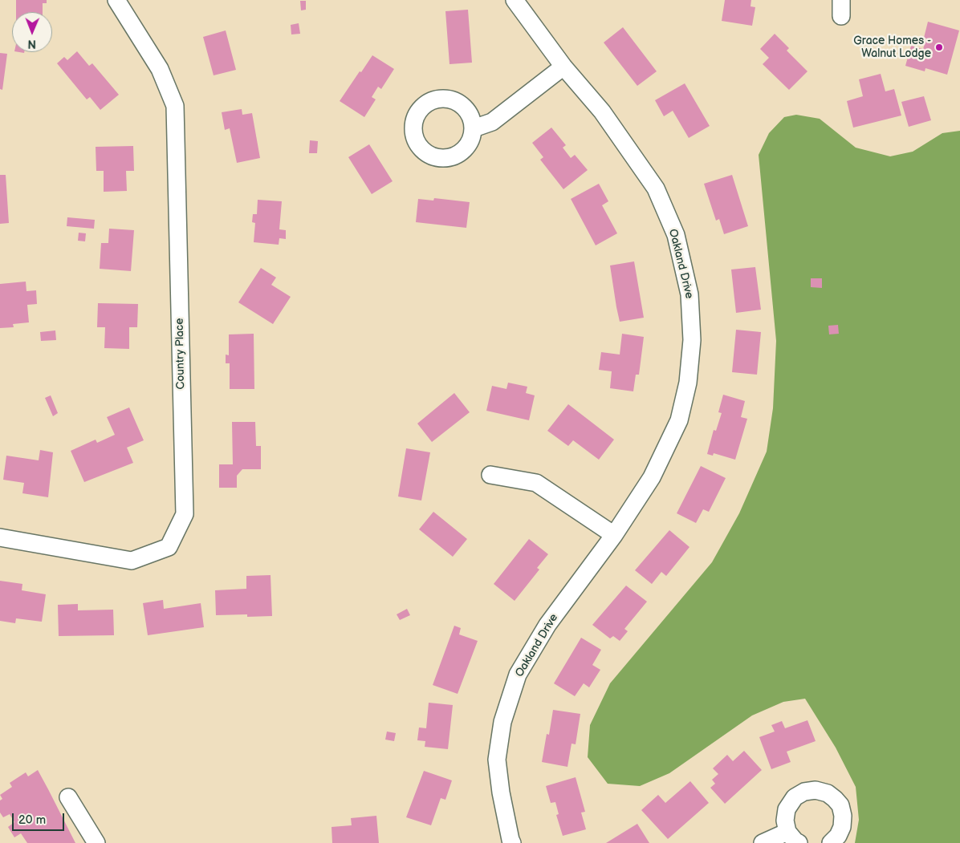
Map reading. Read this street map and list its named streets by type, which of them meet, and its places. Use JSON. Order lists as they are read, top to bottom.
{
  "streets": {
    "street": ["Oakland Drive", "Country Place"]
  },
  "places": ["Grace Homes - Walnut Lodge"],
  "scale_bar": "20 m",
  "north": "bottom"
}
